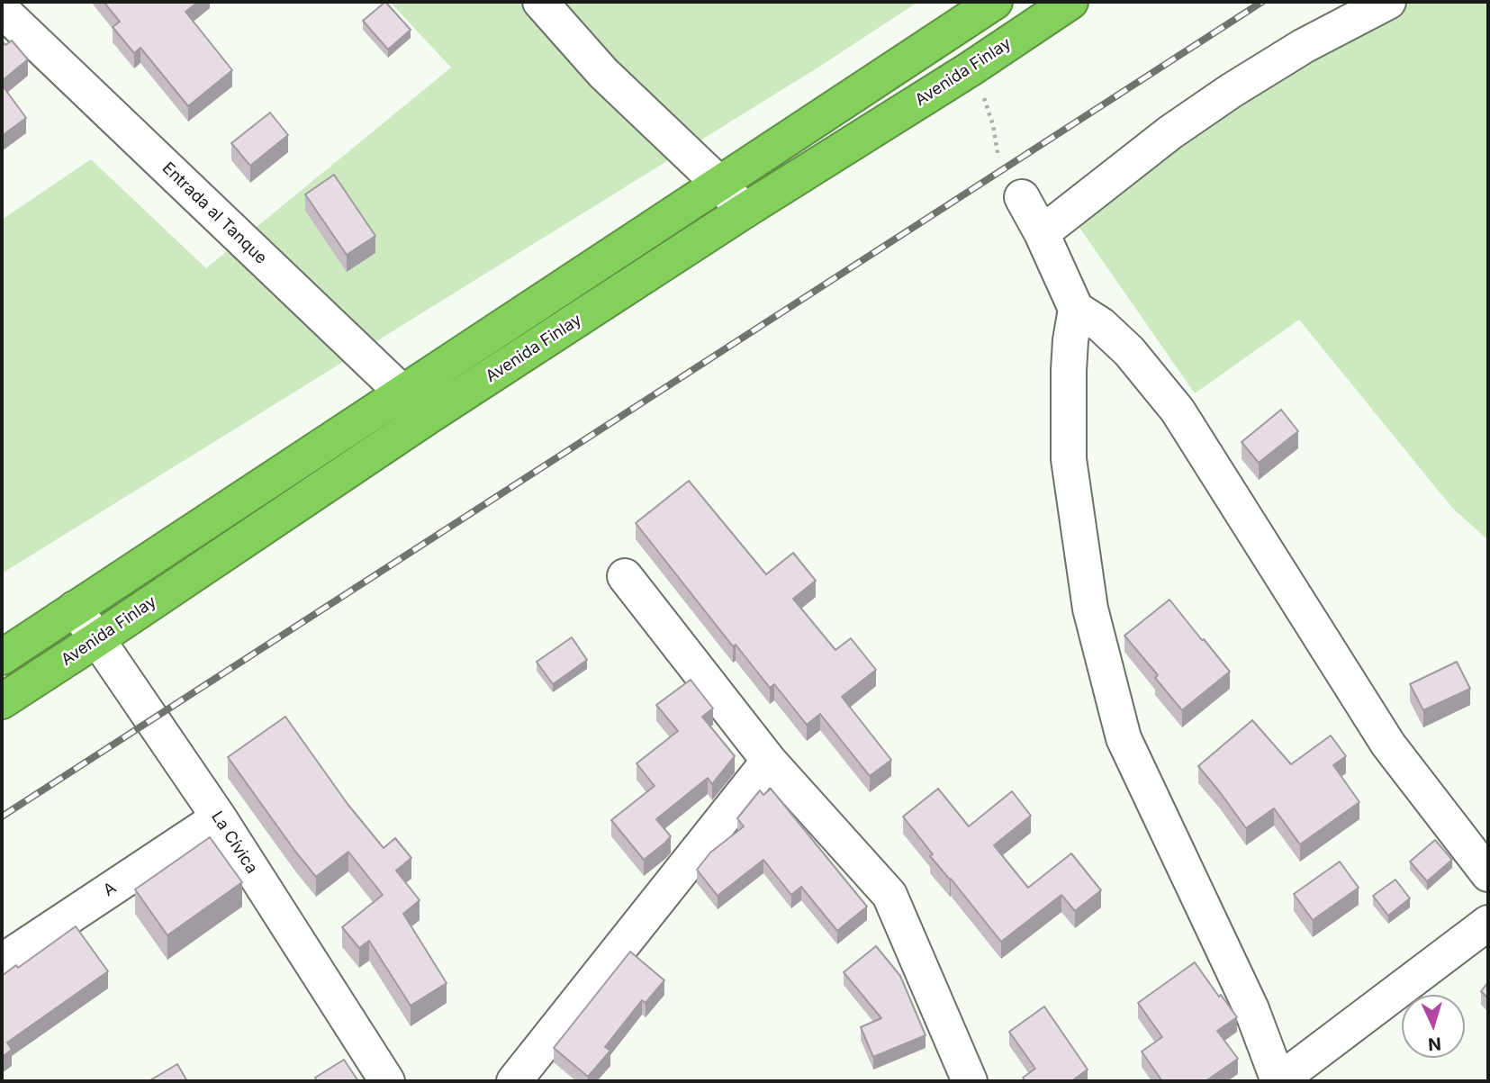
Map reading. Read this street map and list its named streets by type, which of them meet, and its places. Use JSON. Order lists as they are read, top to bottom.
{
  "streets": {
    "highway": ["Avenida Finlay"],
    "street": ["Entrada al Tanque", "La Cívica", "A"]
  },
  "crossings": [
    ["Avenida Finlay", "Entrada al Tanque"],
    ["Avenida Finlay", "La Cívica"],
    ["La Cívica", "A"]
  ],
  "north": "bottom"
}
